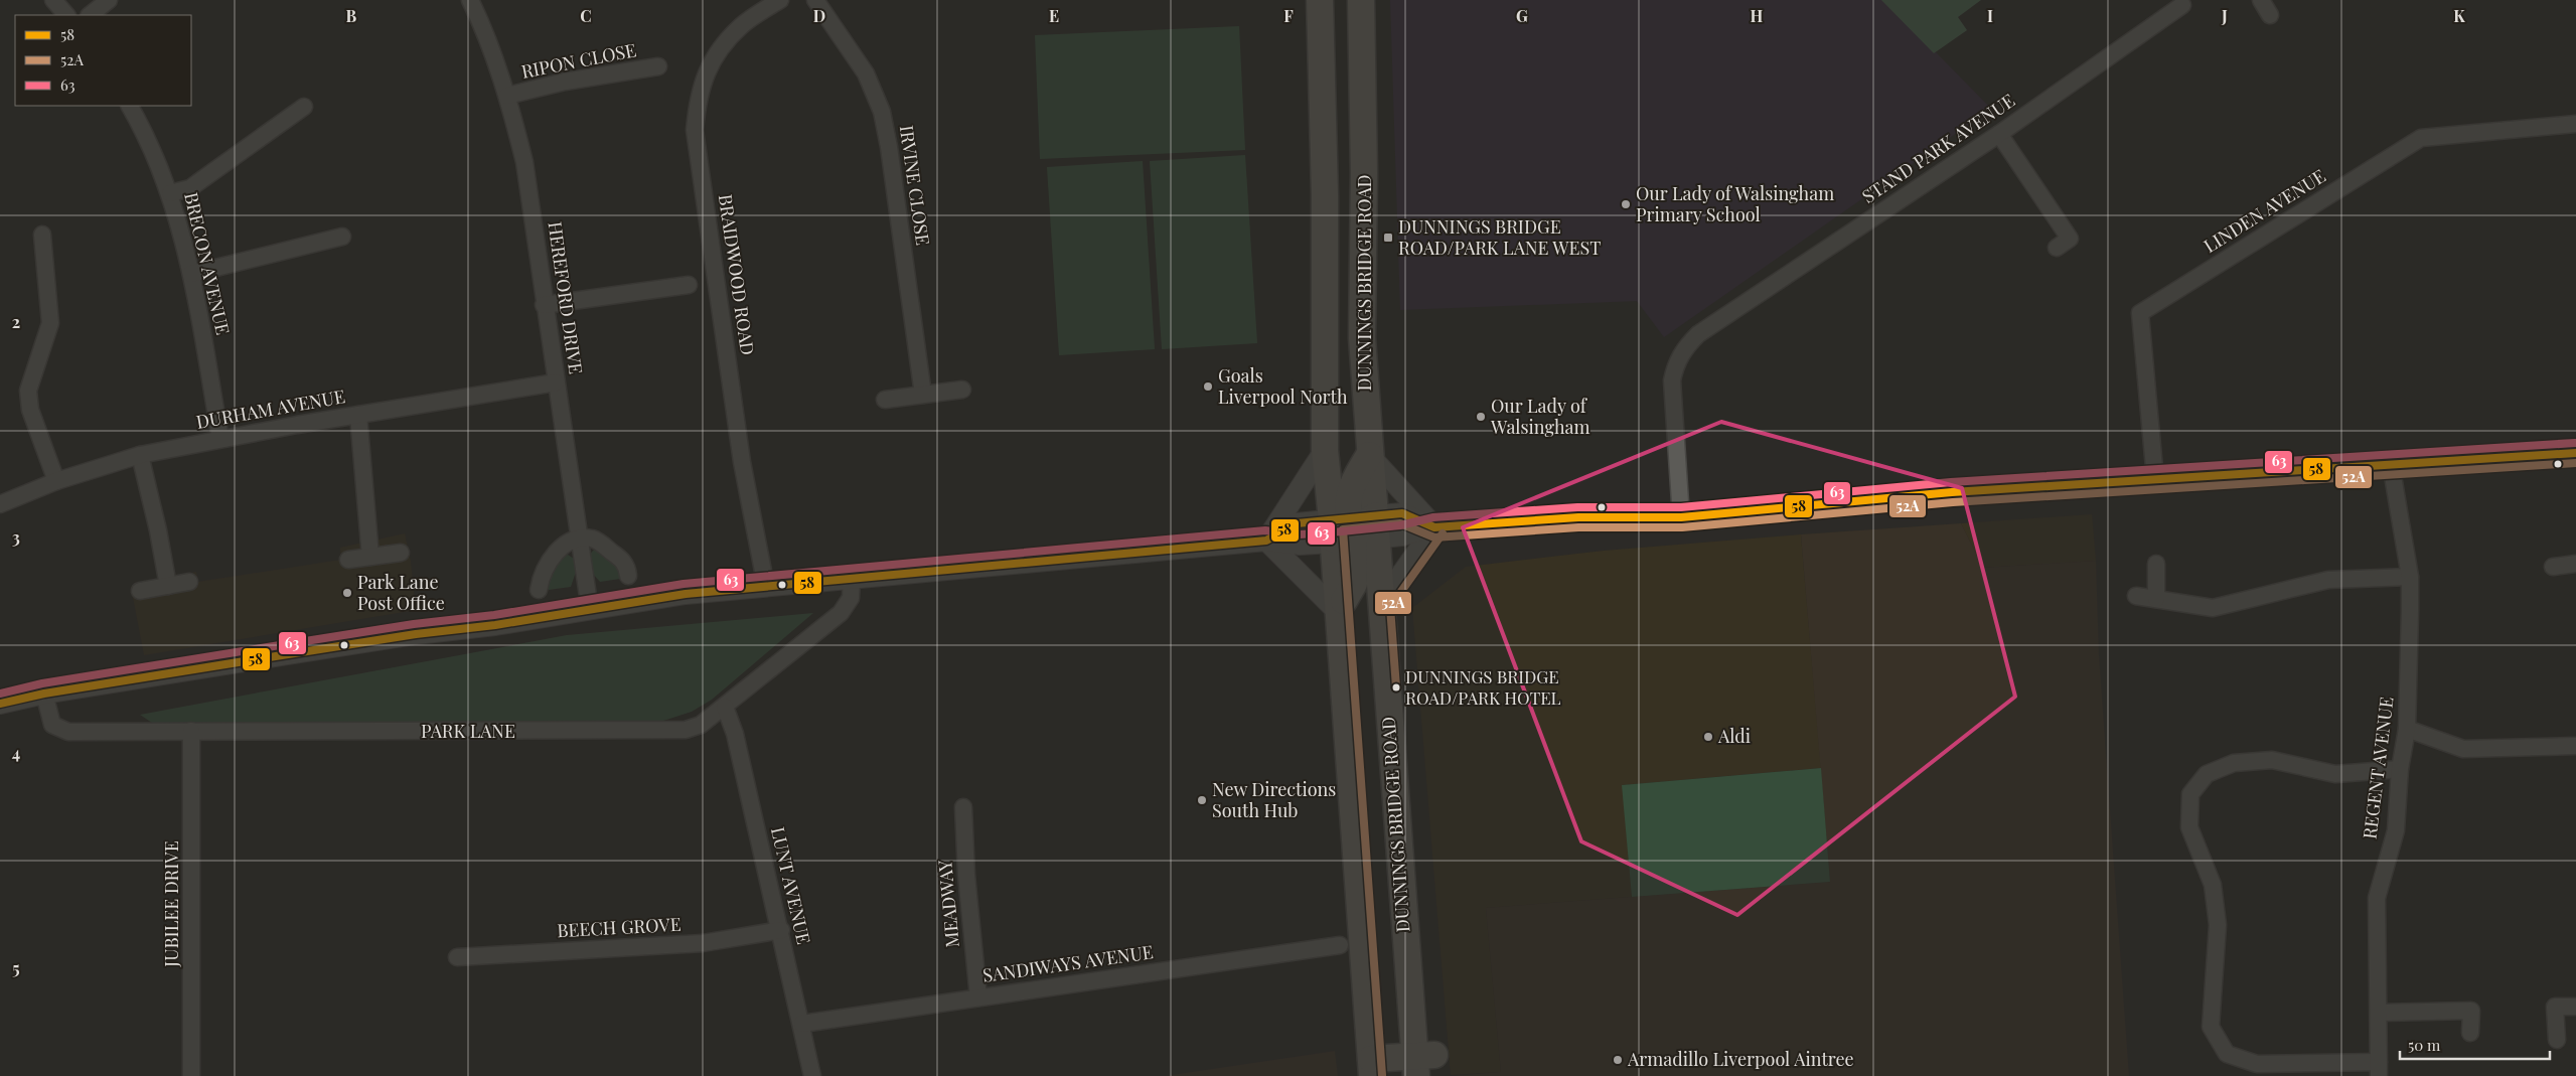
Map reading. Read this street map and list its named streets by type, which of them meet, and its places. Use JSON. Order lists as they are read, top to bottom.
{
  "streets": {
    "highway": ["DUNNINGS BRIDGE ROAD"],
    "street": [
      "RIPON CLOSE",
      "STAND PARK AVENUE",
      "IRVINE CLOSE",
      "LINDEN AVENUE",
      "BRECON AVENUE",
      "BRAIDWOOD ROAD",
      "HEREFORD DRIVE",
      "DURHAM AVENUE",
      "PARK LANE",
      "REGENT AVENUE",
      "LUNT AVENUE",
      "JUBILEE DRIVE",
      "MEADWAY",
      "BEECH GROVE",
      "SANDIWAYS AVENUE"
    ]
  },
  "crossings": [
    ["RIPON CLOSE", "HEREFORD DRIVE"],
    ["BRECON AVENUE", "DURHAM AVENUE"],
    ["HEREFORD DRIVE", "DURHAM AVENUE"],
    ["PARK LANE", "LUNT AVENUE"],
    ["PARK LANE", "JUBILEE DRIVE"],
    ["LUNT AVENUE", "BEECH GROVE"],
    ["LUNT AVENUE", "SANDIWAYS AVENUE"],
    ["MEADWAY", "SANDIWAYS AVENUE"]
  ],
  "places": {
    "other": [
      "Our Lady of Walsingham Primary School",
      "Goals Liverpool North",
      "Our Lady of Walsingham",
      "Park Lane Post Office",
      "DUNNINGS BRIDGE ROAD/PARK HOTEL",
      "Aldi",
      "New Directions South Hub",
      "Armadillo Liverpool Aintree"
    ],
    "transit": ["DUNNINGS BRIDGE ROAD/PARK LANE WEST"]
  },
  "lines": ["transit line 63", "transit line 58", "transit line 52A"],
  "legend": ["58", "52A", "63"],
  "scale_bar": "50 m",
  "grid": {
    "columns": [
      "B",
      "C",
      "D",
      "E",
      "F",
      "G",
      "H",
      "I",
      "J",
      "K"
    ],
    "rows": [
      "2",
      "3",
      "4",
      "5"
    ]
  }
}
